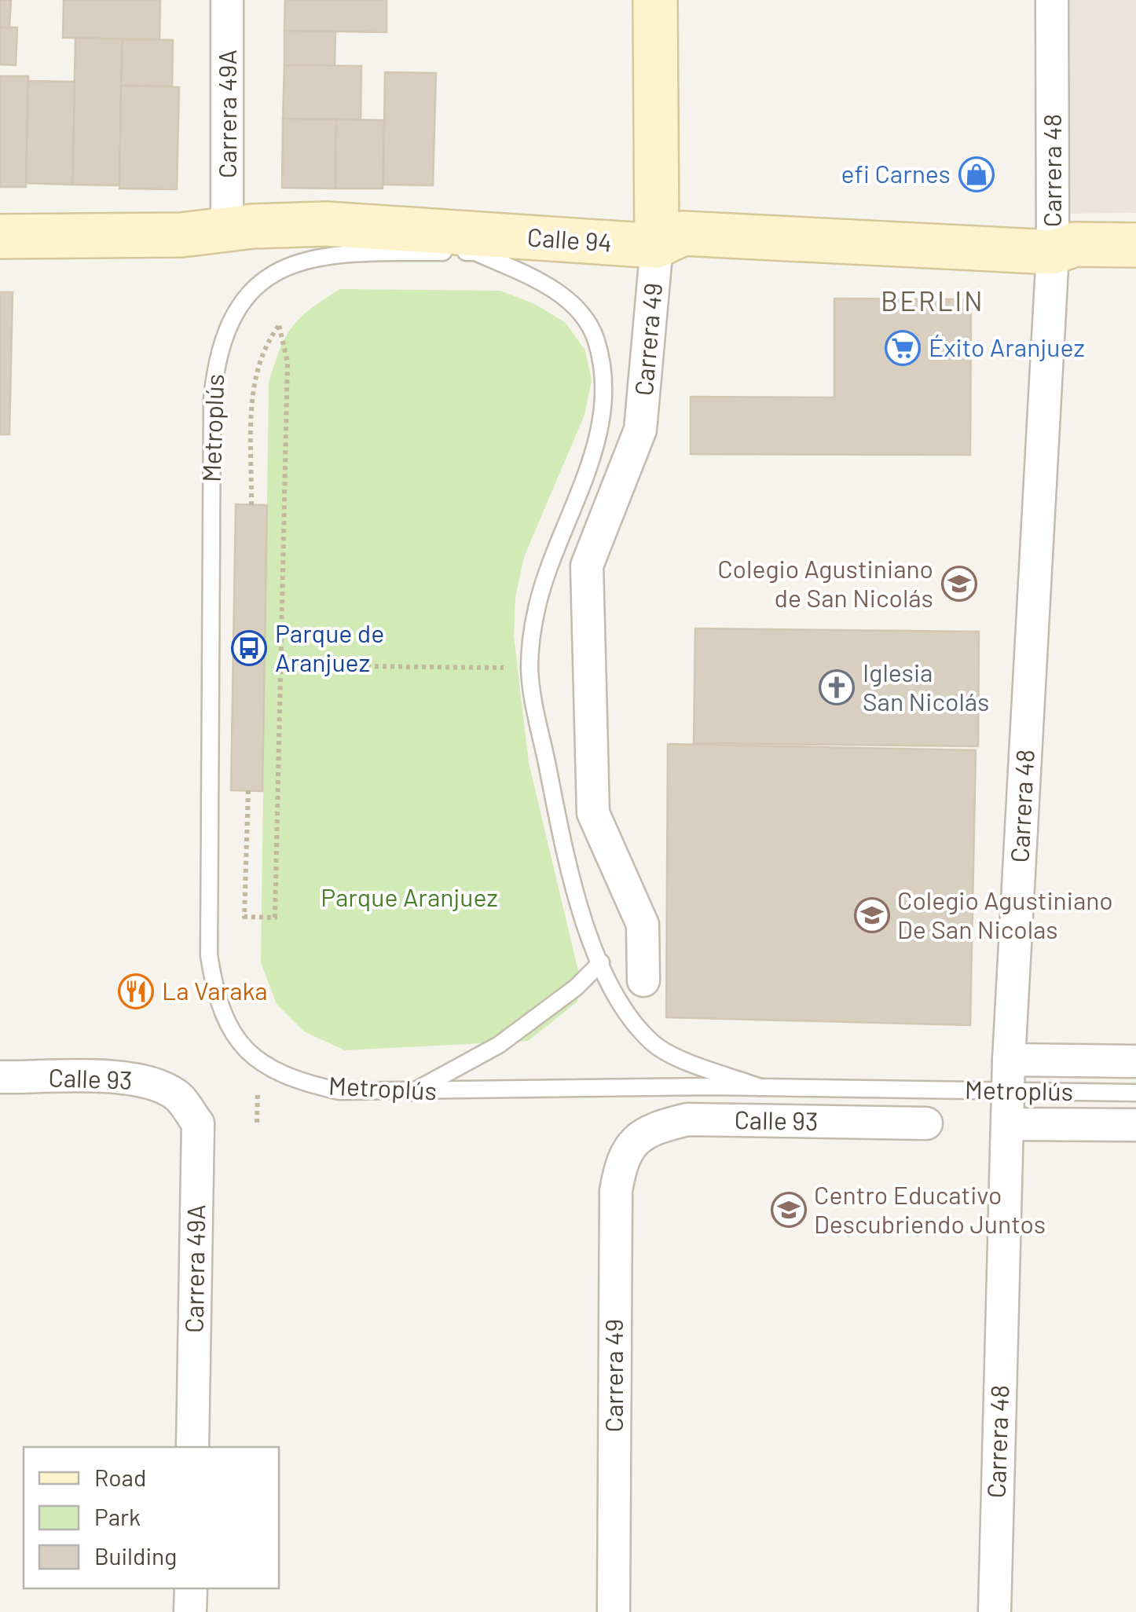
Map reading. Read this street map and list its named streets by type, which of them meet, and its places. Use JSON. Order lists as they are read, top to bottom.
{
  "streets": {
    "street": [
      "Carrera 49A",
      "Carrera 48",
      "Calle 94",
      "Carrera 49",
      "Calle 93"
    ],
    "lane": ["Metroplús"]
  },
  "crossings": [
    ["Carrera 49A", "Calle 94"],
    ["Carrera 49A", "Calle 93"],
    ["Carrera 48", "Calle 94"],
    ["Carrera 48", "Metroplús"],
    ["Calle 94", "Carrera 49"],
    ["Carrera 49", "Calle 93"]
  ],
  "districts": ["BERLIN"],
  "parks": ["Parque Aranjuez"],
  "places": {
    "shop": ["efi Carnes"],
    "supermarket": ["Éxito Aranjuez"],
    "school or university": ["Colegio Agustiniano de San Nicolás", "Colegio Agustiniano De San Nicolas", "Centro Educativo Descubriendo Juntos"],
    "bus stop": ["Parque de Aranjuez"],
    "church": ["Iglesia San Nicolás"],
    "restaurant": ["La Varaka"]
  },
  "legend": ["Road", "Park", "Building"]
}
